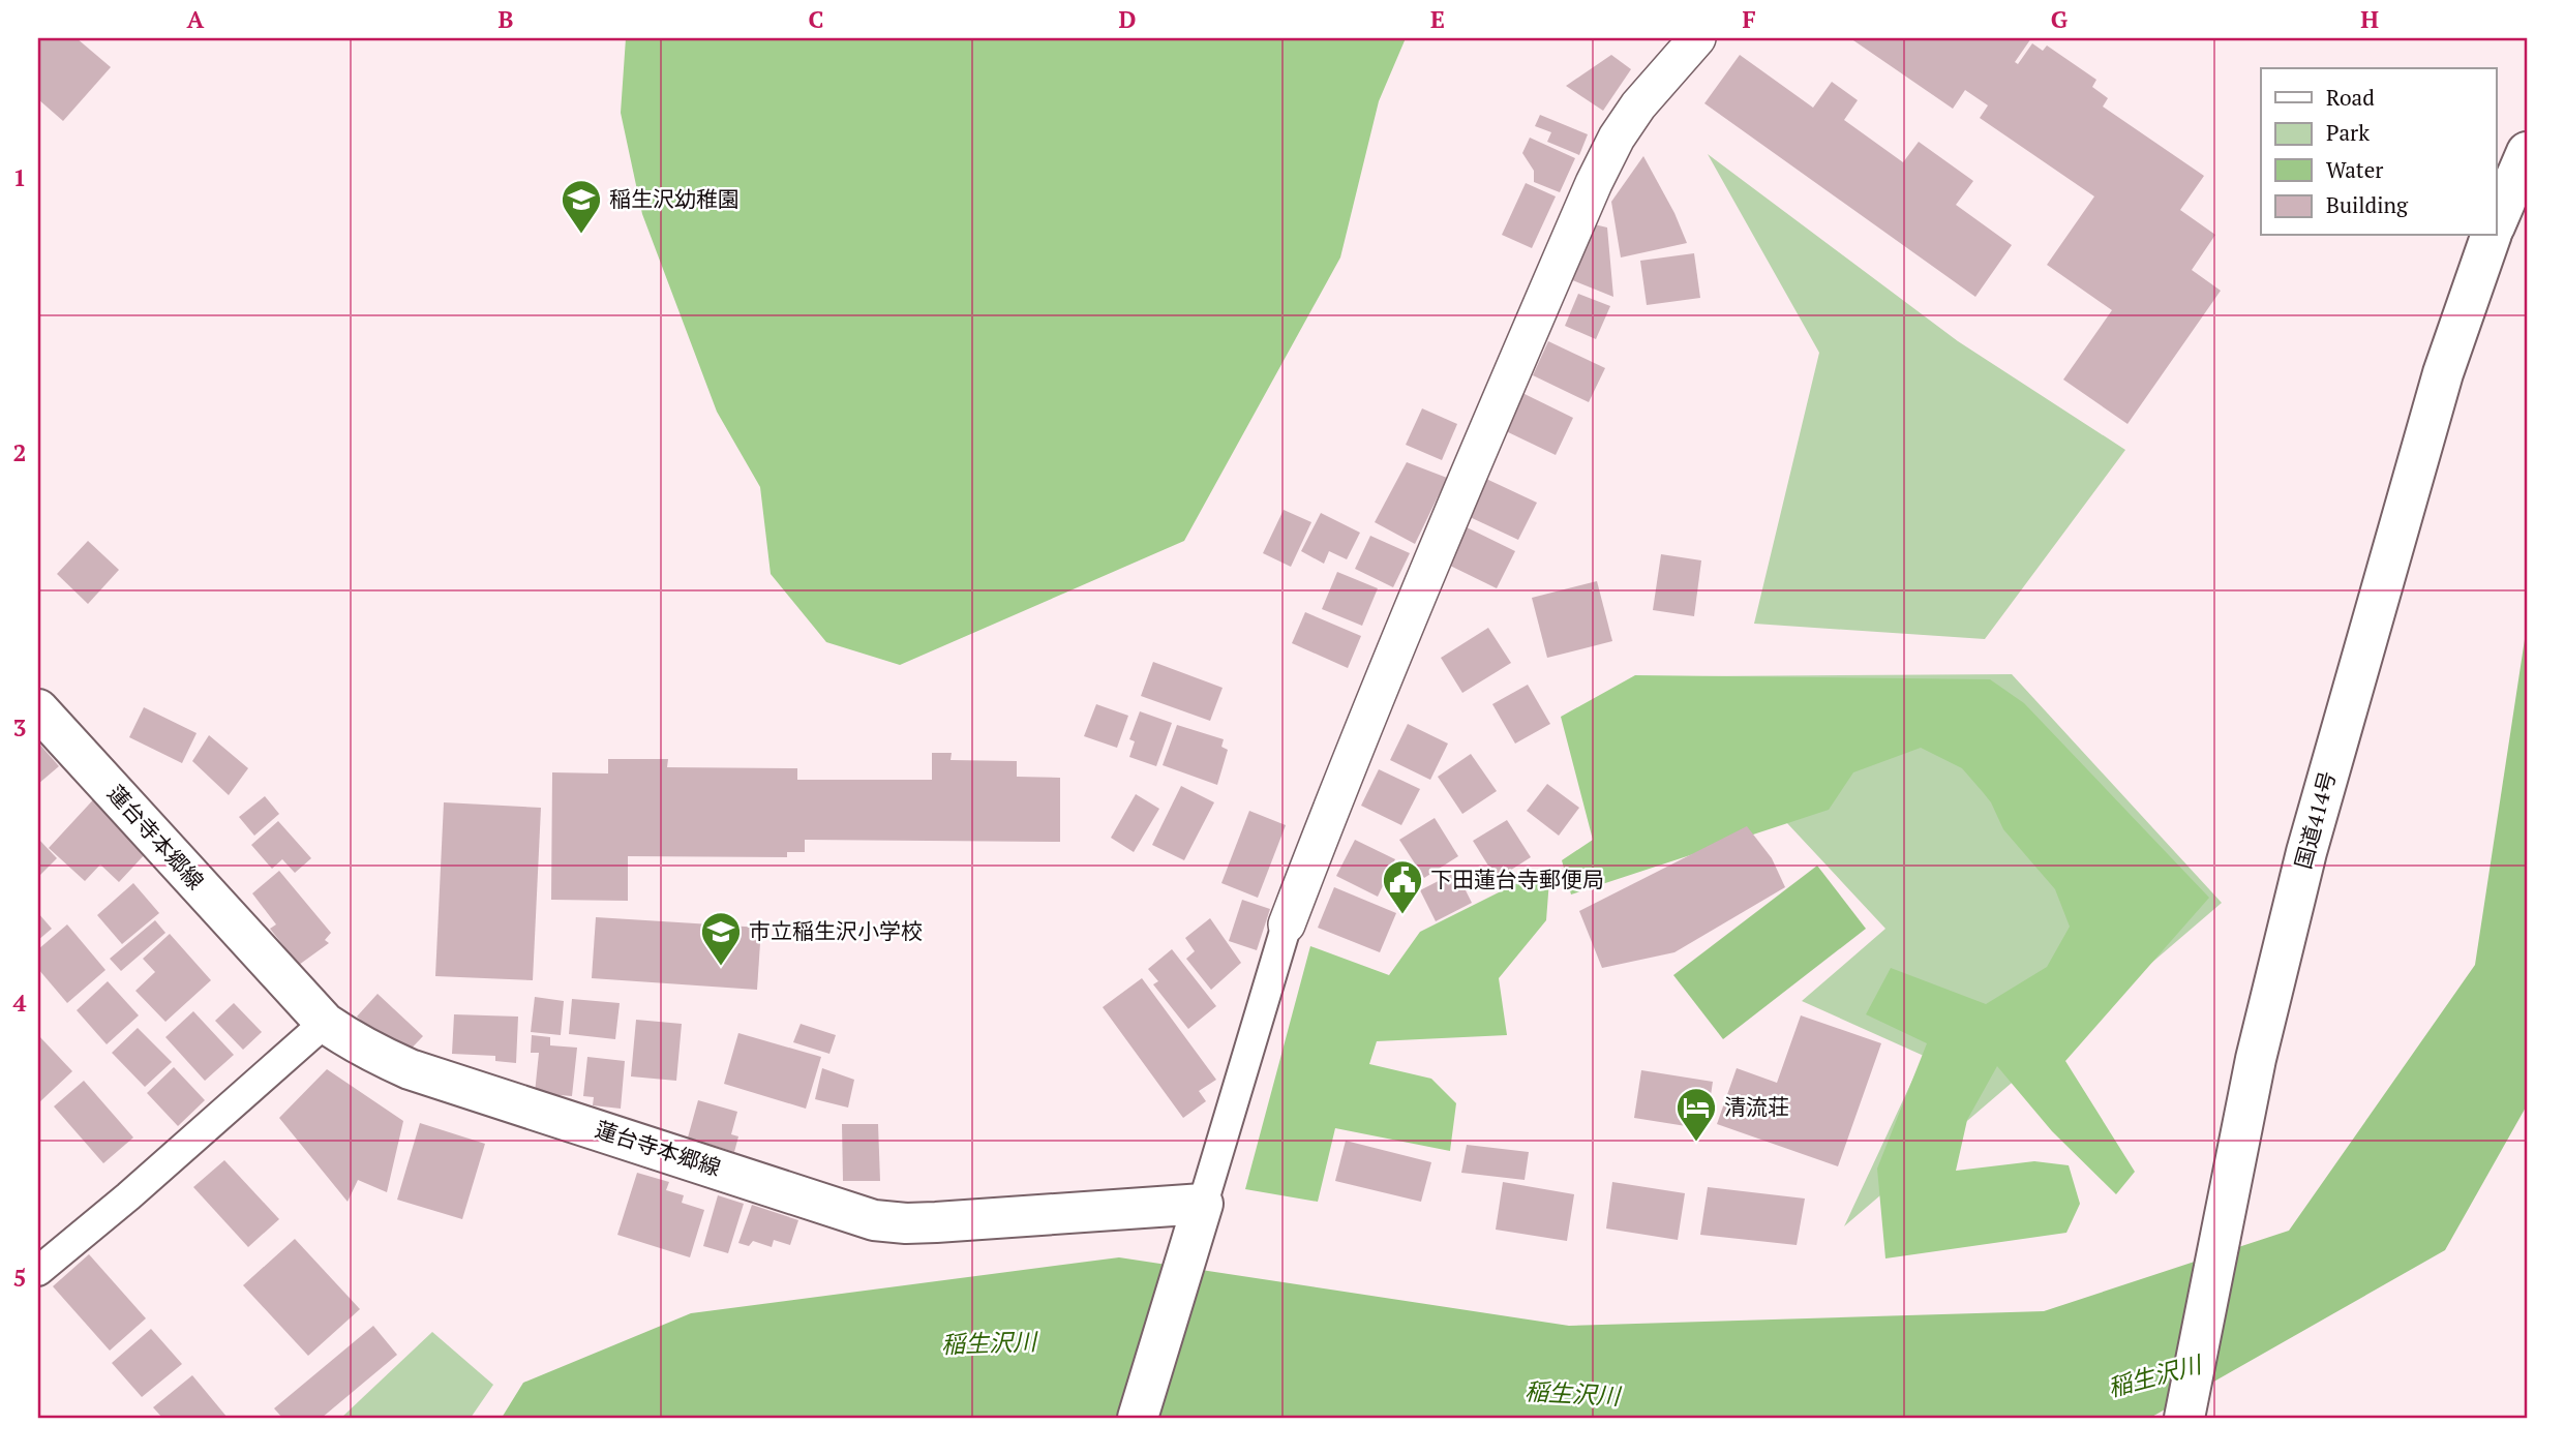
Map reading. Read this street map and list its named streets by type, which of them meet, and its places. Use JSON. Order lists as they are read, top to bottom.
{
  "streets": {
    "main road": ["国道414号", "蓮台寺本郷線"]
  },
  "water": ["稲生沢川"],
  "places": {
    "school or university": ["稲生沢幼稚園", "市立稲生沢小学校"],
    "public building": ["下田蓮台寺郵便局"],
    "hotel": ["清流荘"]
  },
  "legend": [
    "Road",
    "Park",
    "Water",
    "Building"
  ],
  "grid": {
    "columns": [
      "A",
      "B",
      "C",
      "D",
      "E",
      "F",
      "G",
      "H"
    ],
    "rows": [
      "1",
      "2",
      "3",
      "4",
      "5"
    ]
  }
}
